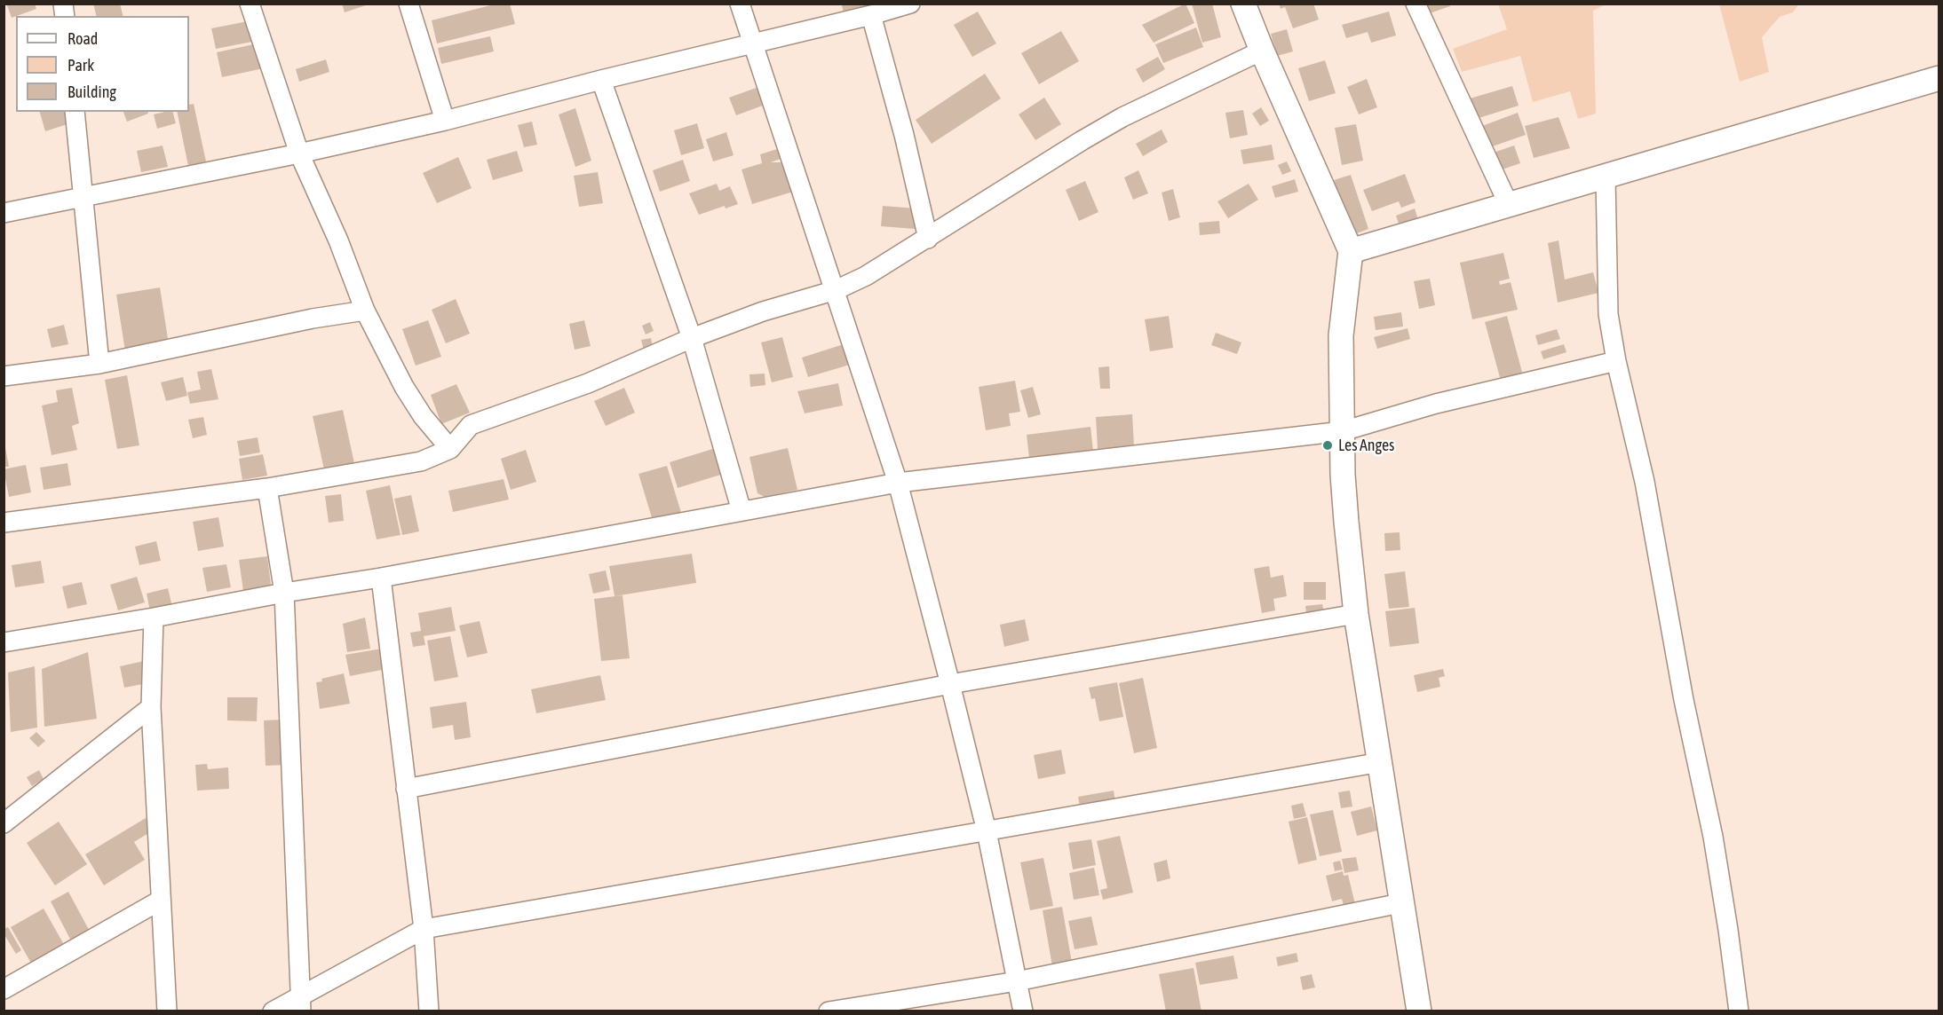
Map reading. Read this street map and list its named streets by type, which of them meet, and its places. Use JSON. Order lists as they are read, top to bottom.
{
  "places": ["Les Anges"],
  "legend": ["Road", "Park", "Building"]
}
